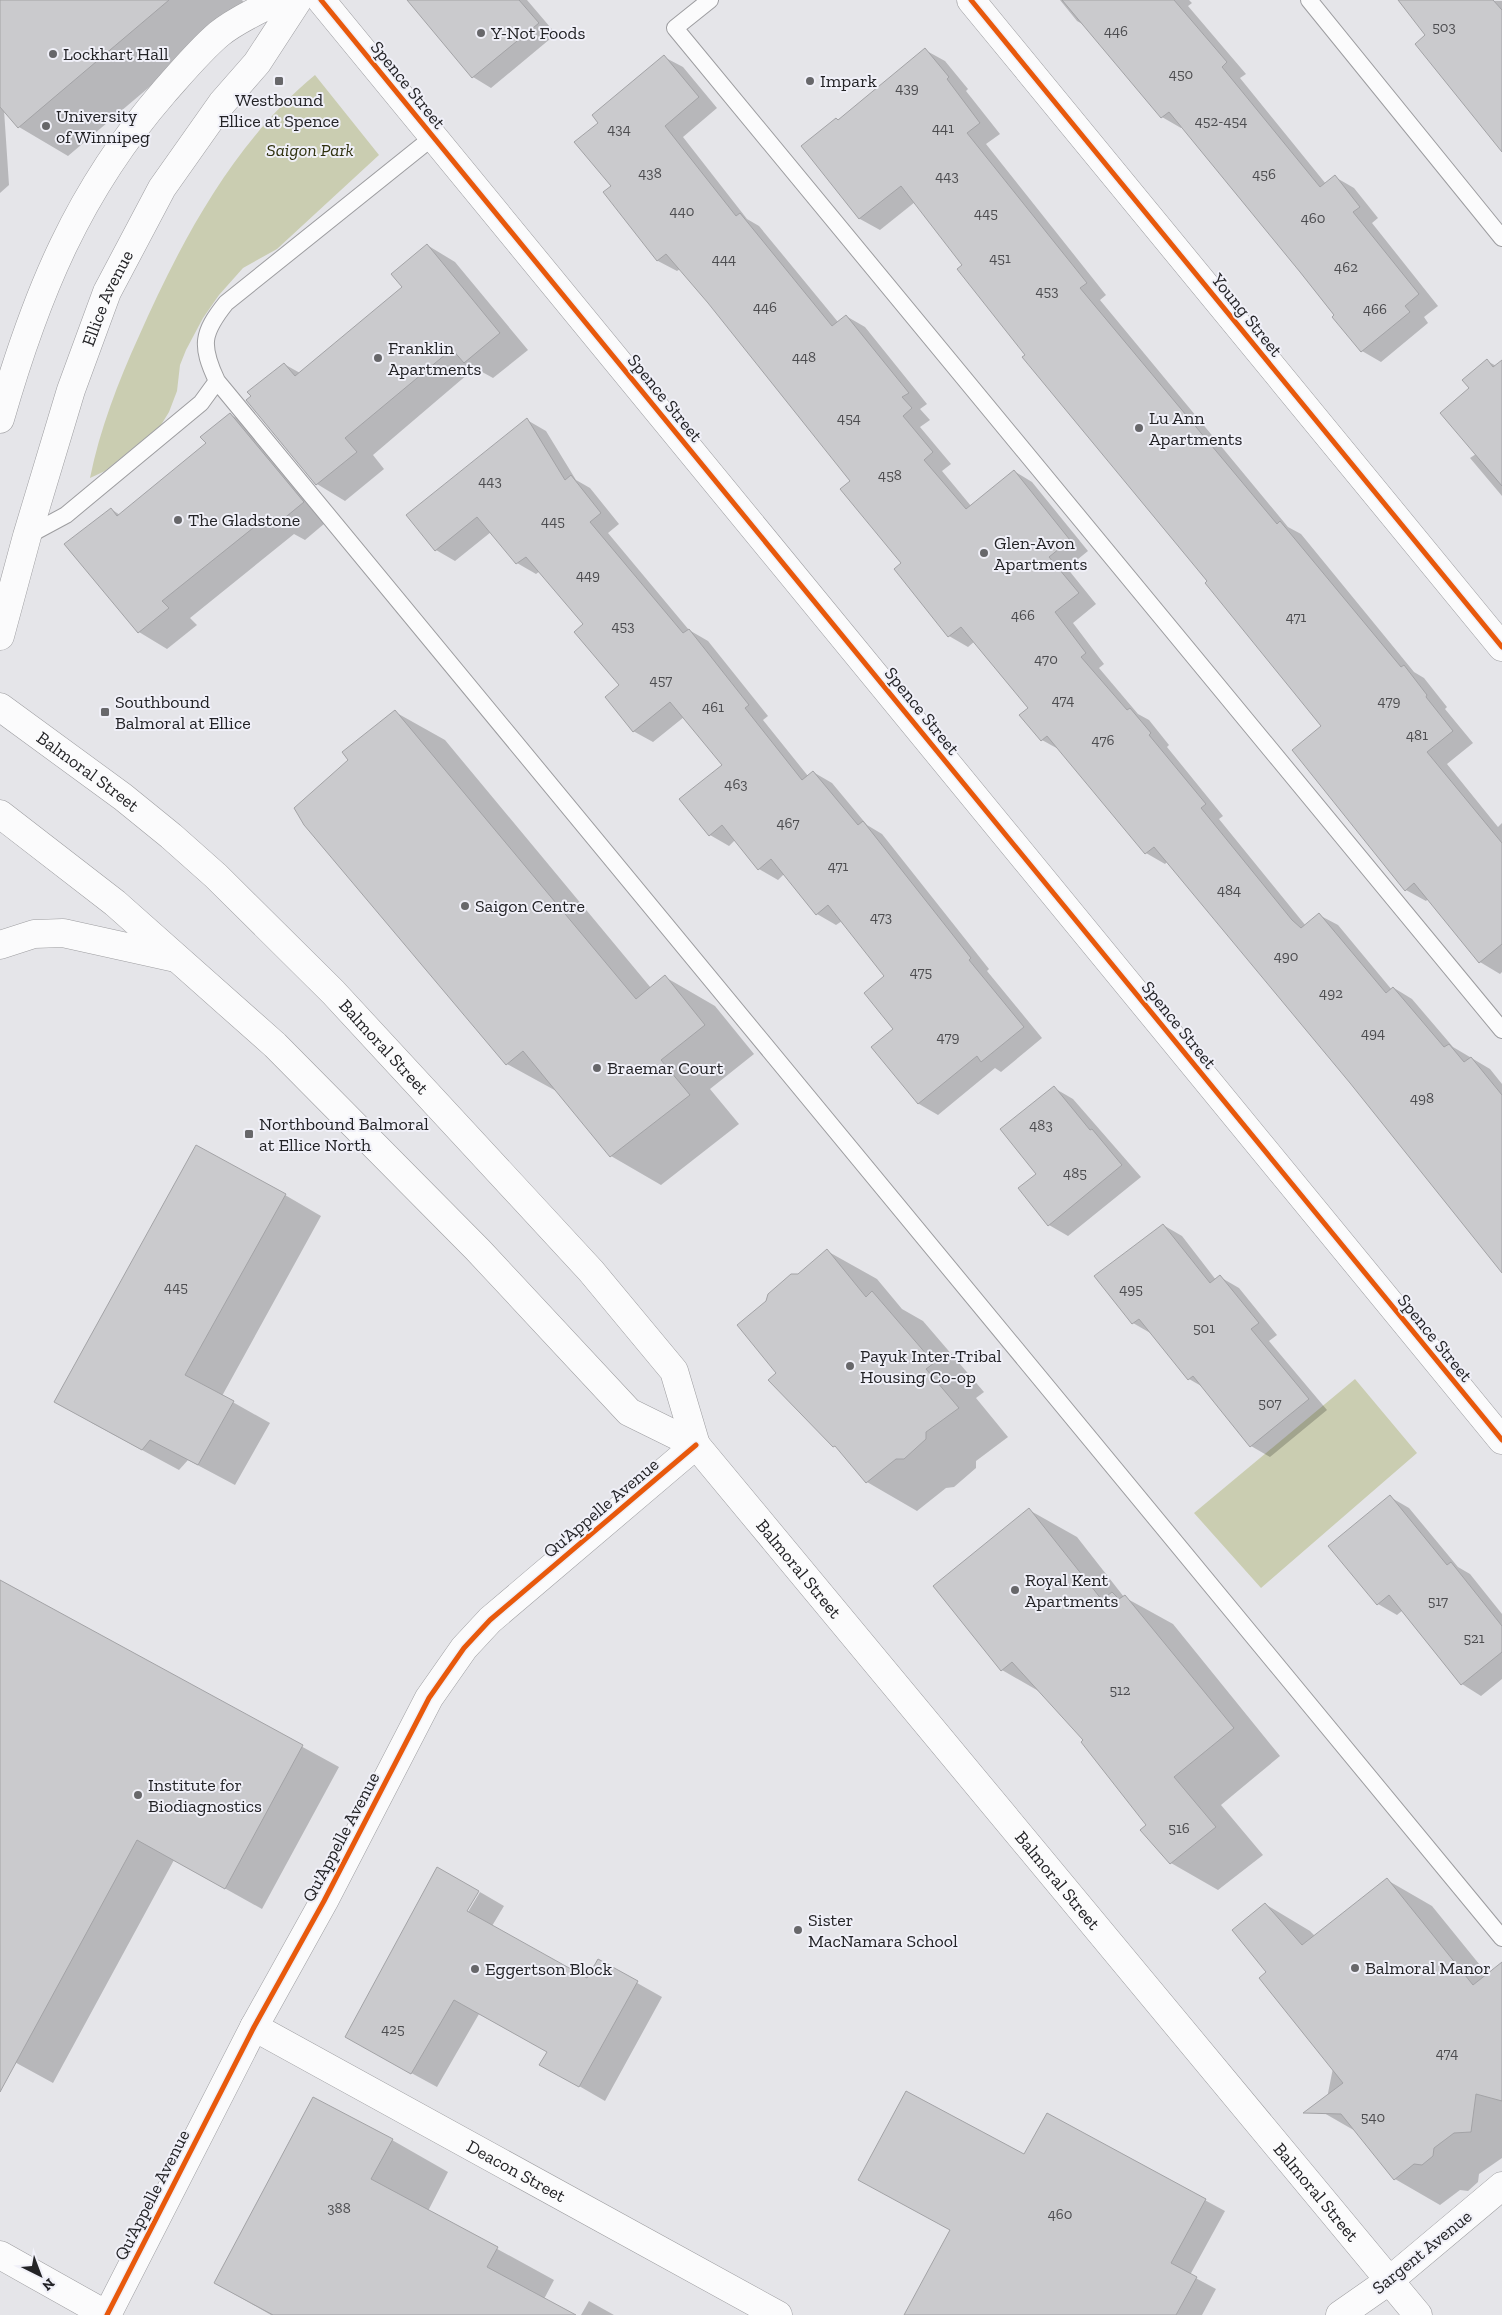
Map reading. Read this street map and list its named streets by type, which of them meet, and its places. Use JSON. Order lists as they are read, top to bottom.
{
  "streets": {
    "main road": [
      "Spence Street",
      "Ellice Avenue",
      "Young Street",
      "Balmoral Street",
      "Qu'Appelle Avenue",
      "Deacon Street",
      "Sargent Avenue"
    ]
  },
  "crossings": [
    ["Balmoral Street", "Qu'Appelle Avenue"],
    ["Balmoral Street", "Sargent Avenue"],
    ["Qu'Appelle Avenue", "Deacon Street"]
  ],
  "parks": ["Saigon Park"],
  "places": {
    "other": [
      "Y-Not Foods",
      "Lockhart Hall",
      "Impark",
      "University of Winnipeg",
      "Franklin Apartments",
      "Lu Ann Apartments",
      "The Gladstone",
      "Glen-Avon Apartments",
      "Saigon Centre",
      "Braemar Court",
      "Payuk Inter-Tribal Housing Co-op",
      "Royal Kent Apartments",
      "Institute for Biodiagnostics",
      "Sister MacNamara School",
      "Balmoral Manor",
      "Eggertson Block"
    ],
    "transit": ["Westbound Ellice at Spence", "Southbound Balmoral at Ellice", "Northbound Balmoral at Ellice North"]
  },
  "house_numbers": [
    "503",
    "446",
    "450",
    "439",
    "452-454",
    "441",
    "434",
    "438",
    "456",
    "443",
    "440",
    "445",
    "460",
    "451",
    "444",
    "462",
    "453",
    "446",
    "466",
    "448",
    "454",
    "458",
    "443",
    "445",
    "449",
    "466",
    "471",
    "453",
    "470",
    "457",
    "474",
    "479",
    "461",
    "481",
    "476",
    "463",
    "467",
    "471",
    "484",
    "473",
    "490",
    "475",
    "492",
    "494",
    "479",
    "498",
    "483",
    "485",
    "445",
    "495",
    "501",
    "507",
    "517",
    "521",
    "512",
    "516",
    "425",
    "474",
    "540",
    "388",
    "460"
  ],
  "north": "bottom right"
}
